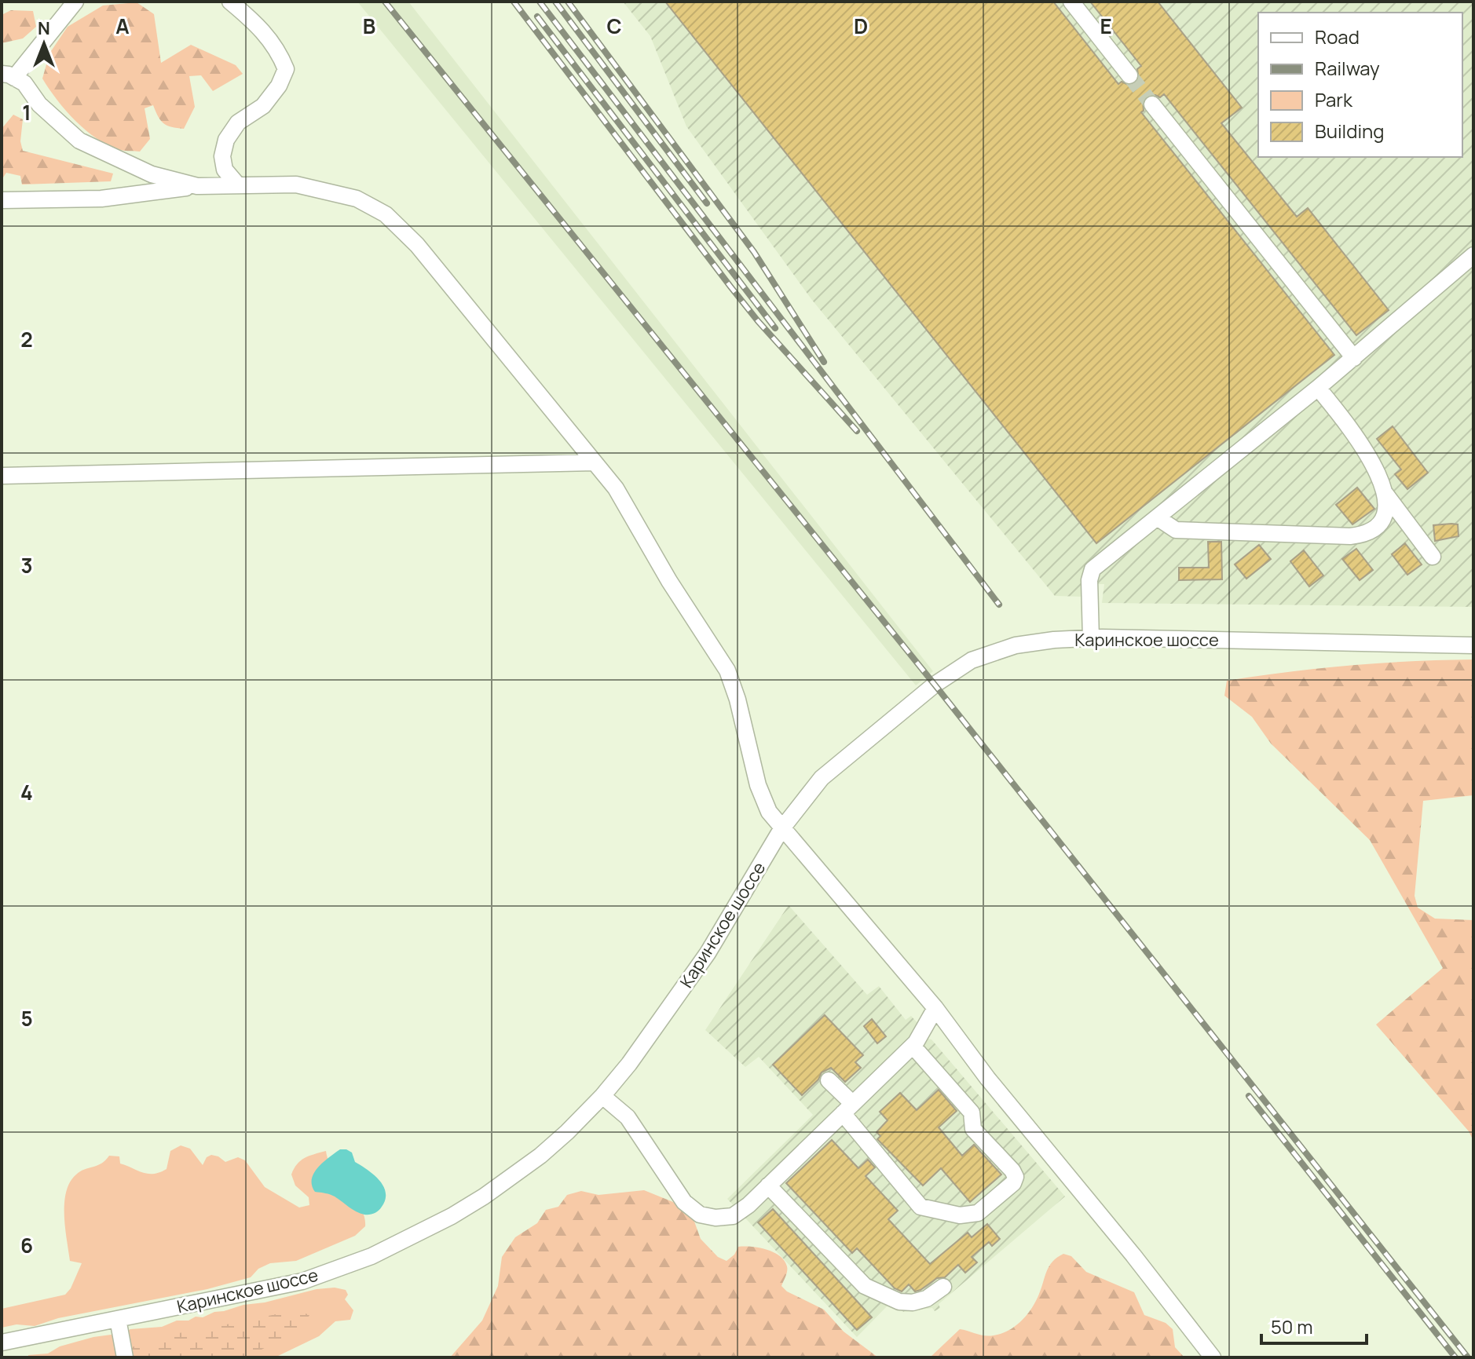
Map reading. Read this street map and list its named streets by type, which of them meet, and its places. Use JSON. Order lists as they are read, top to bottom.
{
  "streets": {
    "street": ["Каринское шоссе"]
  },
  "legend": [
    "Road",
    "Railway",
    "Park",
    "Building"
  ],
  "scale_bar": "50 m",
  "north": "top",
  "grid": {
    "columns": [
      "A",
      "B",
      "C",
      "D",
      "E"
    ],
    "rows": [
      "1",
      "2",
      "3",
      "4",
      "5",
      "6"
    ]
  }
}
